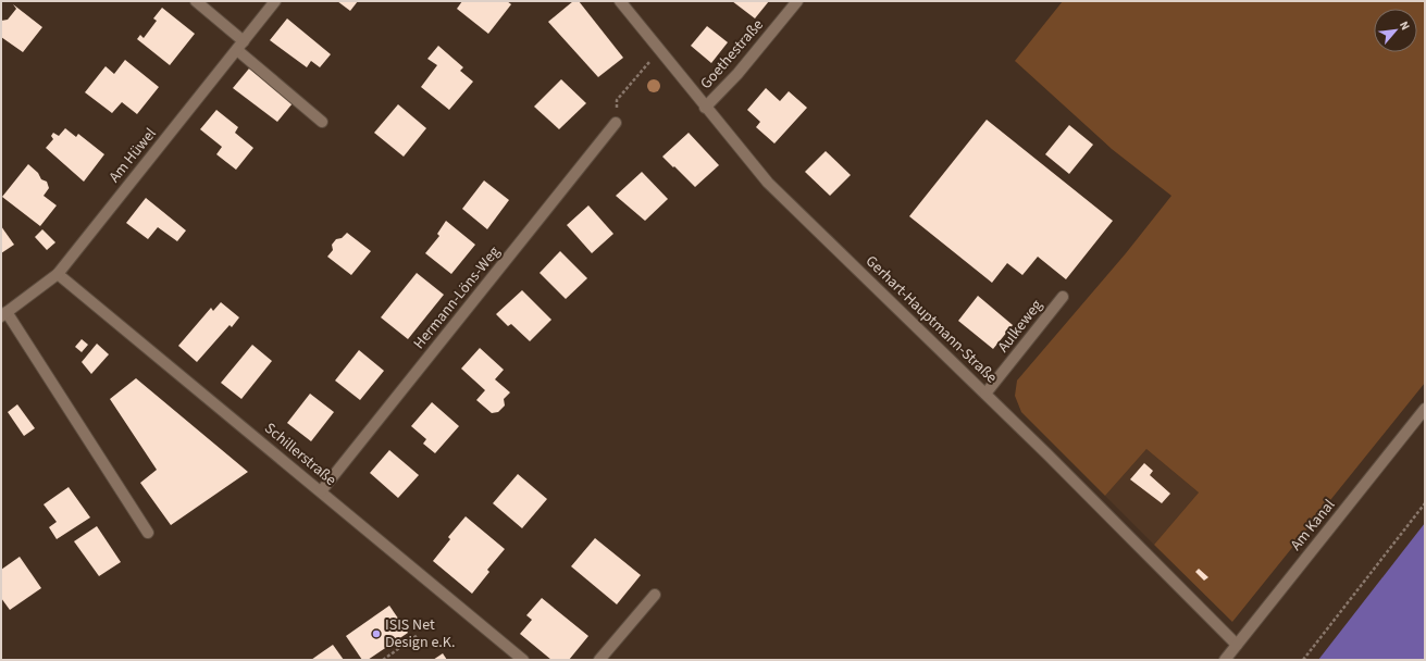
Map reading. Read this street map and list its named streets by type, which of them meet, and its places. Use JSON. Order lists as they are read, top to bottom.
{
  "streets": {
    "street": [
      "Goethestraße",
      "Am Hüwel",
      "Hermann-Löns-Weg",
      "Gerhart-Hauptmann-Straße",
      "Aulkeweg",
      "Schillerstraße",
      "Am Kanal"
    ]
  },
  "crossings": [
    ["Goethestraße", "Gerhart-Hauptmann-Straße"],
    ["Am Hüwel", "Schillerstraße"],
    ["Hermann-Löns-Weg", "Schillerstraße"],
    ["Gerhart-Hauptmann-Straße", "Aulkeweg"],
    ["Gerhart-Hauptmann-Straße", "Am Kanal"]
  ],
  "places": ["ISIS Net Design e.K."],
  "north": "top right"
}
